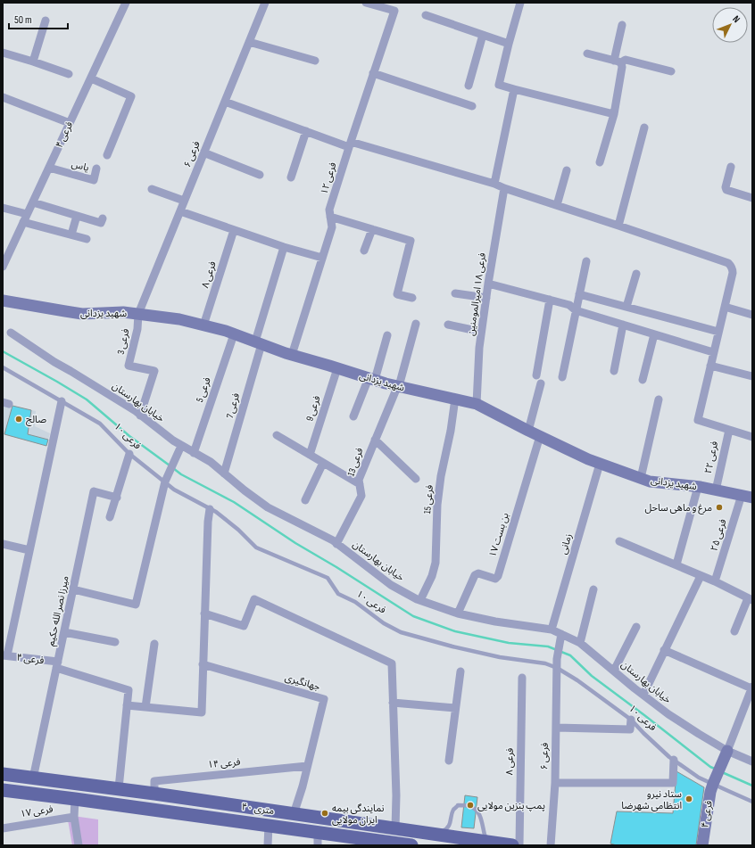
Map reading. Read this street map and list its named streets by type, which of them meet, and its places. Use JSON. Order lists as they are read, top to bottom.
{
  "streets": {
    "main road": ["۴۰ متری"],
    "street": [
      "فرعی ۴",
      "فرعی ۶",
      "یاس",
      "فرعی ۱۲",
      "فرعی ۸",
      "فرعی ۱۸ امیرالمومنین",
      "شهید یزدانی",
      "فرعی 3",
      "فرعی 5",
      "خیابان بهارستان",
      "فرعی 7",
      "فرعی 9",
      "فرعی ۲۲",
      "فرعی 13",
      "فرعی 15",
      "بن بست ۱۷",
      "فرعی ۲۵",
      "زمانی",
      "میرزا نصر الله حکیم",
      "جهانگیری",
      "فرعی ۱۴",
      "فرعی ۱۷"
    ],
    "lane": ["فرعی ۱۰"]
  },
  "crossings": [
    ["فرعی ۴", "یاس"],
    ["فرعی ۴", "خیابان بهارستان"],
    ["فرعی ۴", "فرعی ۱۰"],
    ["فرعی ۴", "میرزا نصر الله حکیم"],
    ["فرعی ۶", "شهید یزدانی"],
    ["فرعی ۶", "فرعی 3"],
    ["فرعی ۶", "خیابان بهارستان"],
    ["فرعی ۶", "فرعی ۱۰"],
    ["فرعی ۱۲", "شهید یزدانی"],
    ["فرعی ۸", "شهید یزدانی"],
    ["فرعی ۱۸ امیرالمومنین", "شهید یزدانی"],
    ["شهید یزدانی", "فرعی 3"],
    ["شهید یزدانی", "فرعی 5"],
    ["شهید یزدانی", "فرعی 7"],
    ["شهید یزدانی", "فرعی 9"],
    ["شهید یزدانی", "فرعی ۲۲"],
    ["شهید یزدانی", "فرعی 13"],
    ["شهید یزدانی", "فرعی 15"],
    ["شهید یزدانی", "بن بست ۱۷"],
    ["شهید یزدانی", "فرعی ۲۵"],
    ["شهید یزدانی", "زمانی"],
    ["فرعی 3", "خیابان بهارستان"],
    ["فرعی 5", "خیابان بهارستان"],
    ["خیابان بهارستان", "فرعی 7"],
    ["خیابان بهارستان", "فرعی 13"],
    ["خیابان بهارستان", "فرعی 15"],
    ["خیابان بهارستان", "بن بست ۱۷"],
    ["خیابان بهارستان", "زمانی"],
    ["میرزا نصر الله حکیم", "۴۰ متری"],
    ["جهانگیری", "فرعی ۱۴"],
    ["جهانگیری", "۴۰ متری"],
    ["فرعی ۱۴", "۴۰ متری"]
  ],
  "places": [
    "صالح",
    "مرغ و ماهی ساحل",
    "ستاد نیرو انتظامی شهرضا",
    "پمپ بنزین مولایی",
    "نمایندگی بیمه ایران مولایی"
  ],
  "scale_bar": "50 m",
  "north": "top right"
}
